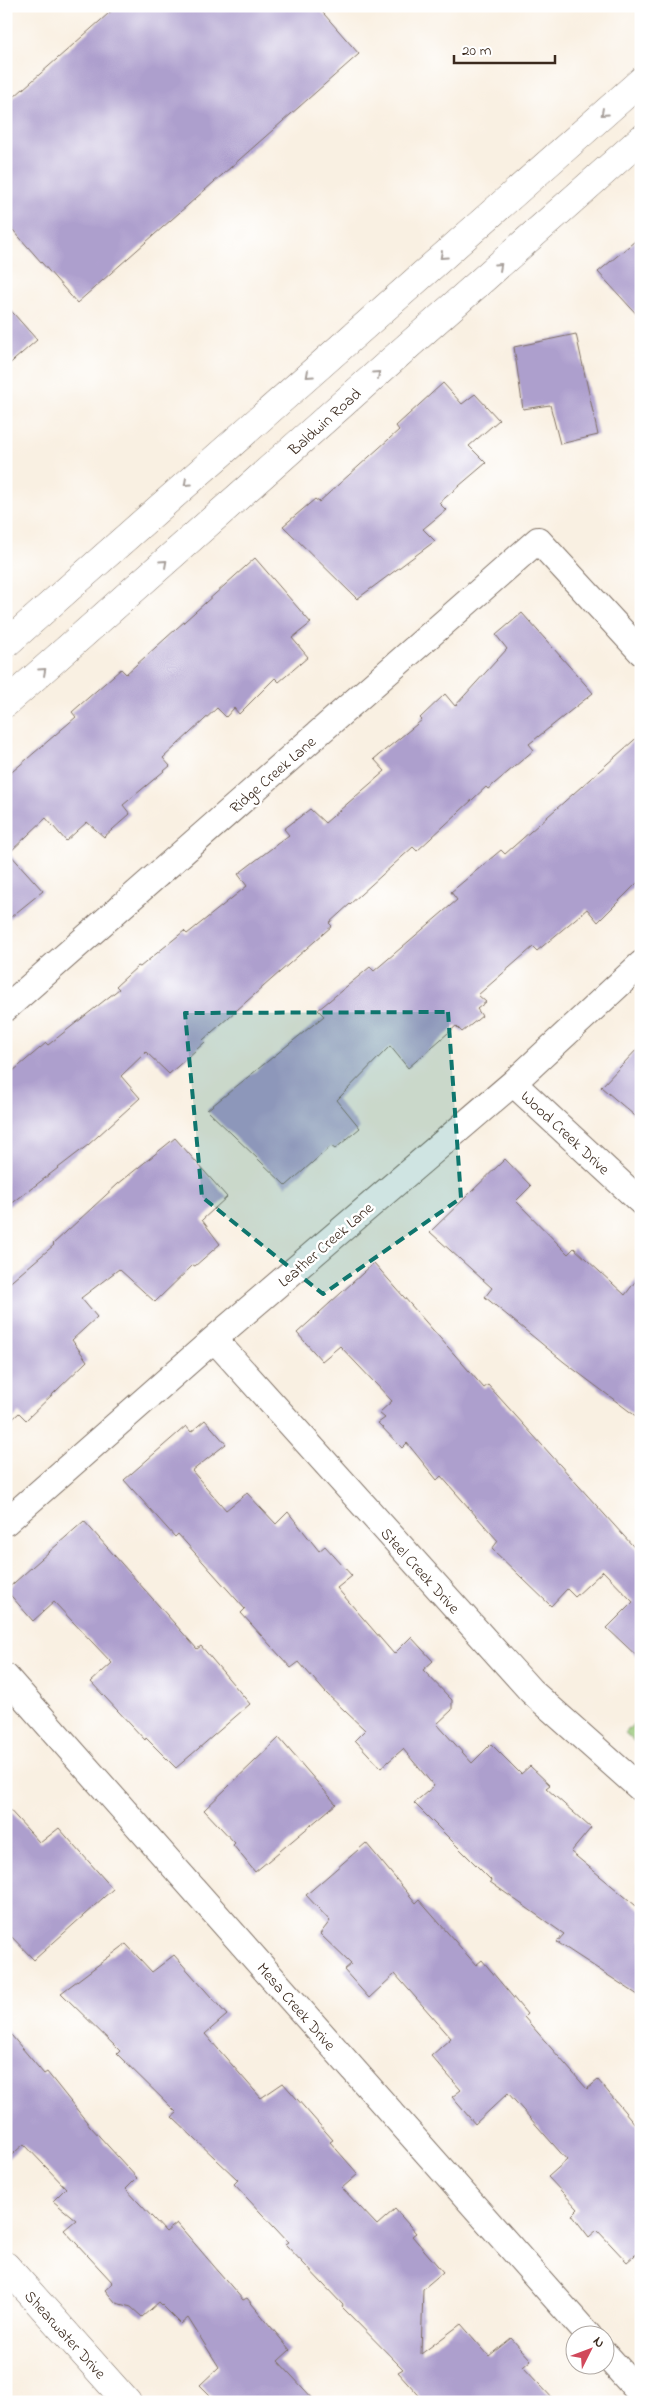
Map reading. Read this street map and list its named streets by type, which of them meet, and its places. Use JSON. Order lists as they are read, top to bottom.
{
  "streets": {
    "main road": ["Baldwin Road", "Shearwater Drive"],
    "street": [
      "Ridge Creek Lane",
      "Wood Creek Drive",
      "Leather Creek Lane",
      "Steel Creek Drive",
      "Mesa Creek Drive"
    ]
  },
  "crossings": [
    ["Wood Creek Drive", "Leather Creek Lane"],
    ["Leather Creek Lane", "Steel Creek Drive"]
  ],
  "scale_bar": "20 m",
  "north": "top right"
}
